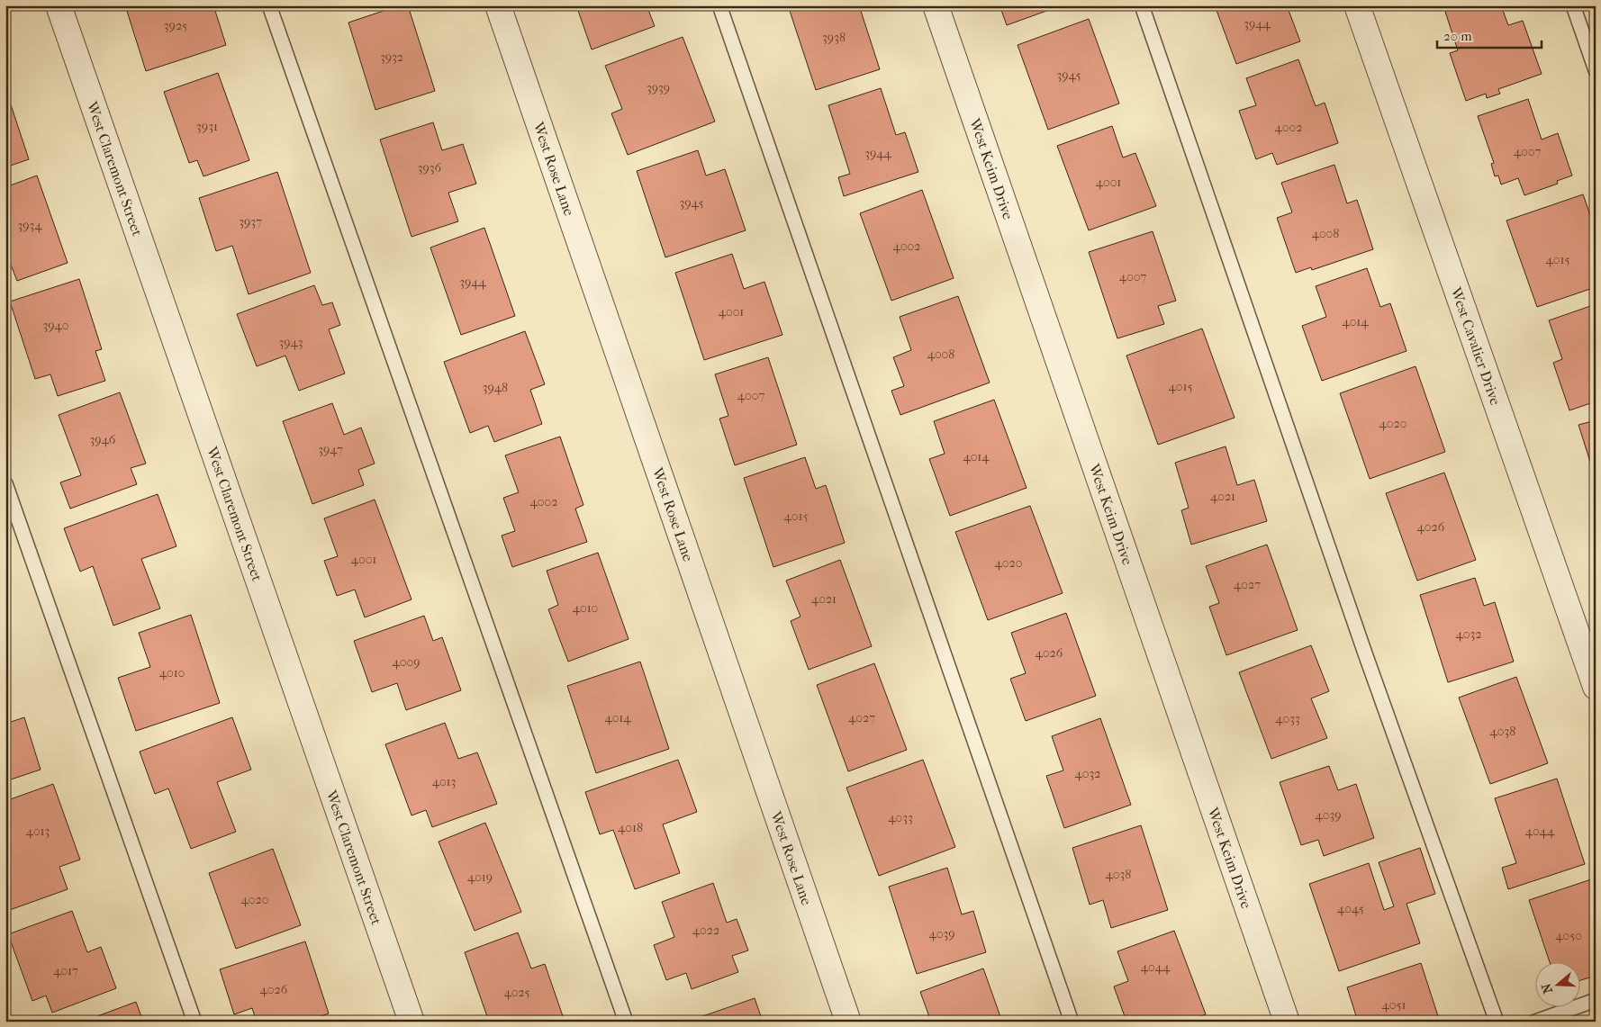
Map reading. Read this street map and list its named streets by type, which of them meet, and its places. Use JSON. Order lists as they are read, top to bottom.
{
  "streets": {
    "street": [
      "West Claremont Street",
      "West Rose Lane",
      "West Keim Drive",
      "West Cavalier Drive"
    ]
  },
  "house_numbers": [
    "3944",
    "3925",
    "3938",
    "3932",
    "3945",
    "3939",
    "3931",
    "4002",
    "4007",
    "3944",
    "3936",
    "4001",
    "3945",
    "3937",
    "3934",
    "4008",
    "4002",
    "4015",
    "4007",
    "3944",
    "4001",
    "4014",
    "3940",
    "3943",
    "4008",
    "4015",
    "3948",
    "4007",
    "4020",
    "3946",
    "3947",
    "4014",
    "4021",
    "4002",
    "4015",
    "4026",
    "4001",
    "4020",
    "4027",
    "4021",
    "4010",
    "4032",
    "4026",
    "4009",
    "4010",
    "4014",
    "4027",
    "4033",
    "4038",
    "4032",
    "4013",
    "4039",
    "4033",
    "4018",
    "4013",
    "4044",
    "4038",
    "4019",
    "4020",
    "4045",
    "4022",
    "4039",
    "4050",
    "4044",
    "4017",
    "4026",
    "4025",
    "4051"
  ],
  "scale_bar": "20 m",
  "north": "left"
}
